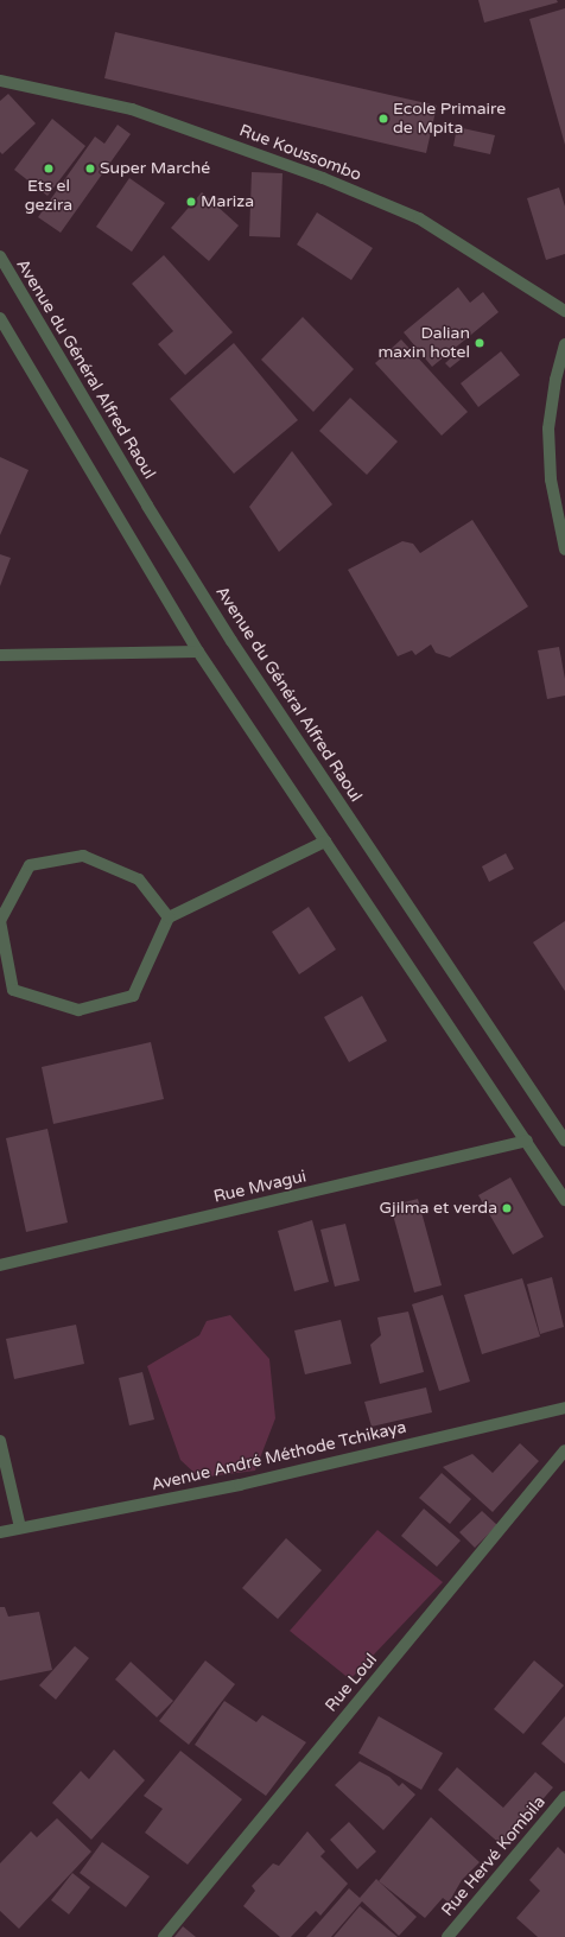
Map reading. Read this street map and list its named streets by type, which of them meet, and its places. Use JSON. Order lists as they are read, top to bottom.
{
  "streets": {
    "street": [
      "Rue Koussombo",
      "Avenue du Général Alfred Raoul",
      "Rue Mvagui",
      "Avenue André Méthode Tchikaya",
      "Rue Loul",
      "Rue Hervé Kombila"
    ]
  },
  "places": [
    "Ecole Primaire de Mpita",
    "Ets el gezira",
    "Super Marché",
    "Mariza",
    "Dalian maxin hotel",
    "Gjilma et verda"
  ]
}
